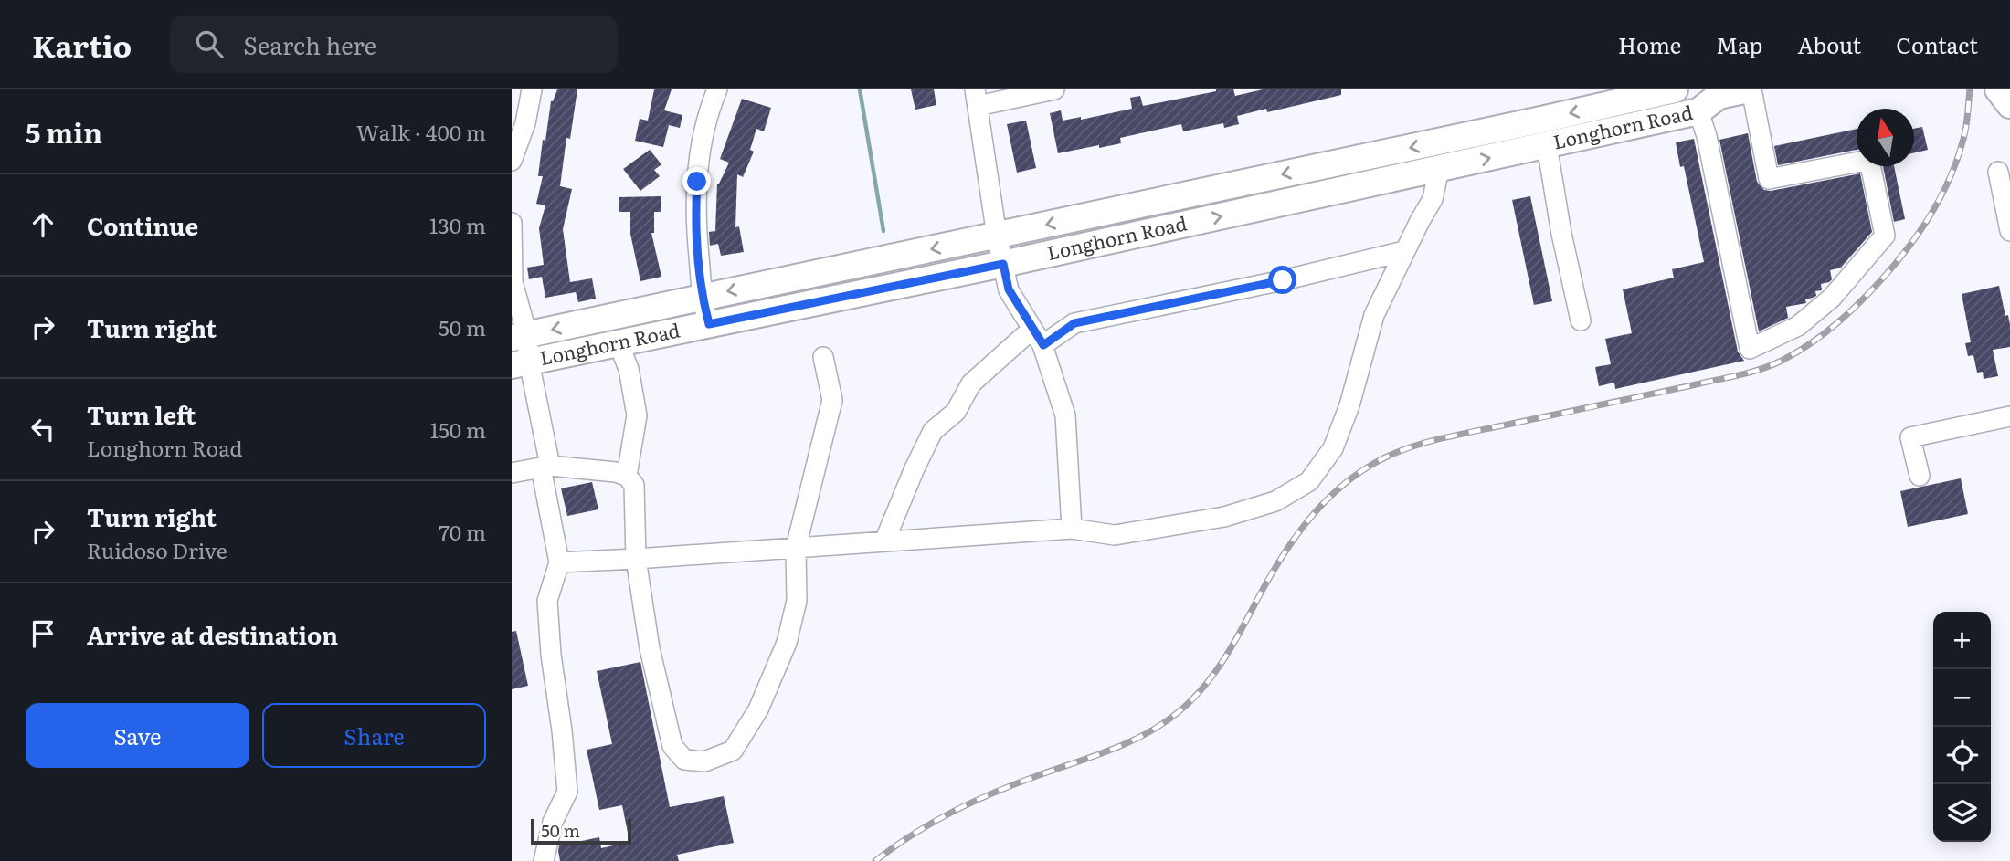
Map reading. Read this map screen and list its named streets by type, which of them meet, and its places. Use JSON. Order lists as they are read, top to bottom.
{
  "streets": {
    "main road": ["Longhorn Road"]
  },
  "scale_bar": "50 m",
  "north": "top",
  "page": {
    "header": "Kartio",
    "search": "Search here",
    "nav": [
      "Home",
      "Map",
      "About",
      "Contact"
    ],
    "heading": ["5 min", "Walk · 400 m"],
    "list": [
      ["Continue", "130 m"],
      ["Turn right", "50 m"],
      ["Turn left", "Longhorn Road", "150 m"],
      ["Turn right", "Ruidoso Drive", "70 m"],
      "Arrive at destination"
    ],
    "map_buttons": ["+", "−"],
    "buttons": ["Save", "Share"],
    "scale": "50 m"
  }
}
